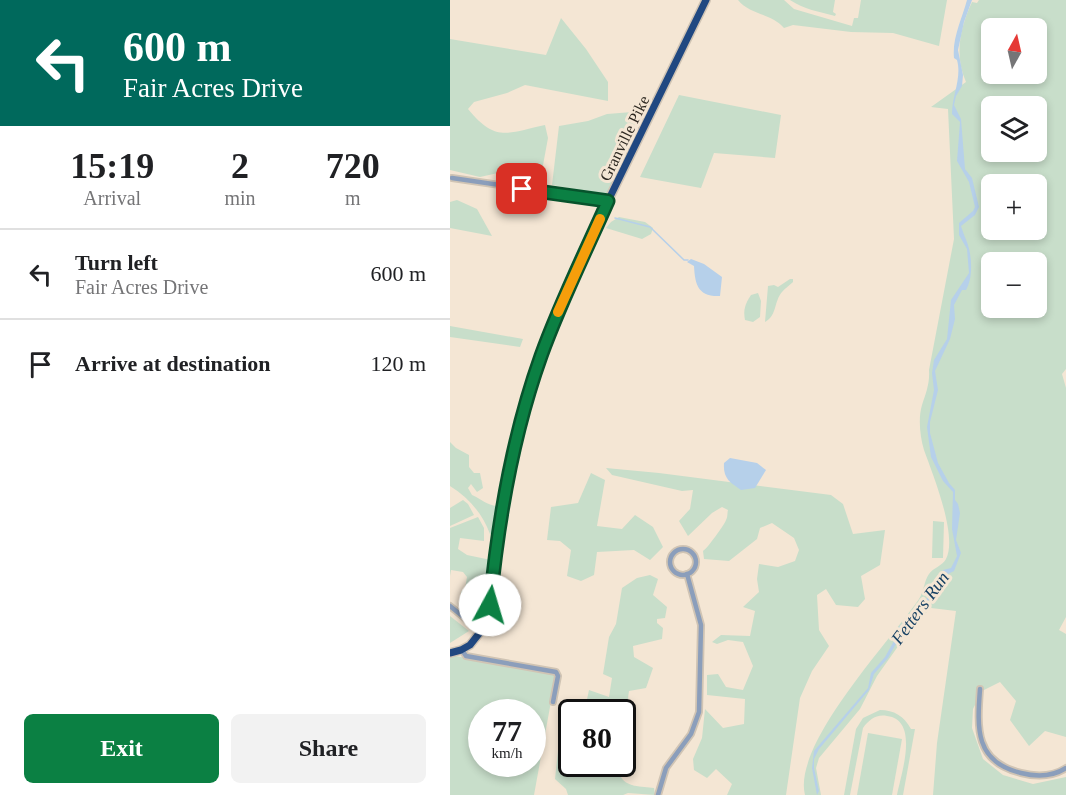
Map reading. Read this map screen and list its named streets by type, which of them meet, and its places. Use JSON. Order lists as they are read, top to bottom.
{
  "streets": {
    "highway": ["Granville Pike"]
  },
  "water": ["Fetters Run"],
  "north": "top",
  "page": {
    "turn": ["600 m", "Fair Acres Drive"],
    "map_buttons": ["+", "−"],
    "eta": [
      "15:19",
      "Arrival",
      "2",
      "min",
      "720",
      "m"
    ],
    "list": [
      {
        "name": "Turn left",
        "note": "Fair Acres Drive",
        "value": "600 m"
      },
      {
        "name": "Arrive at destination",
        "value": "120 m"
      }
    ],
    "speed": "77 km/h",
    "limit": "80",
    "buttons": ["Exit", "Share"]
  }
}
